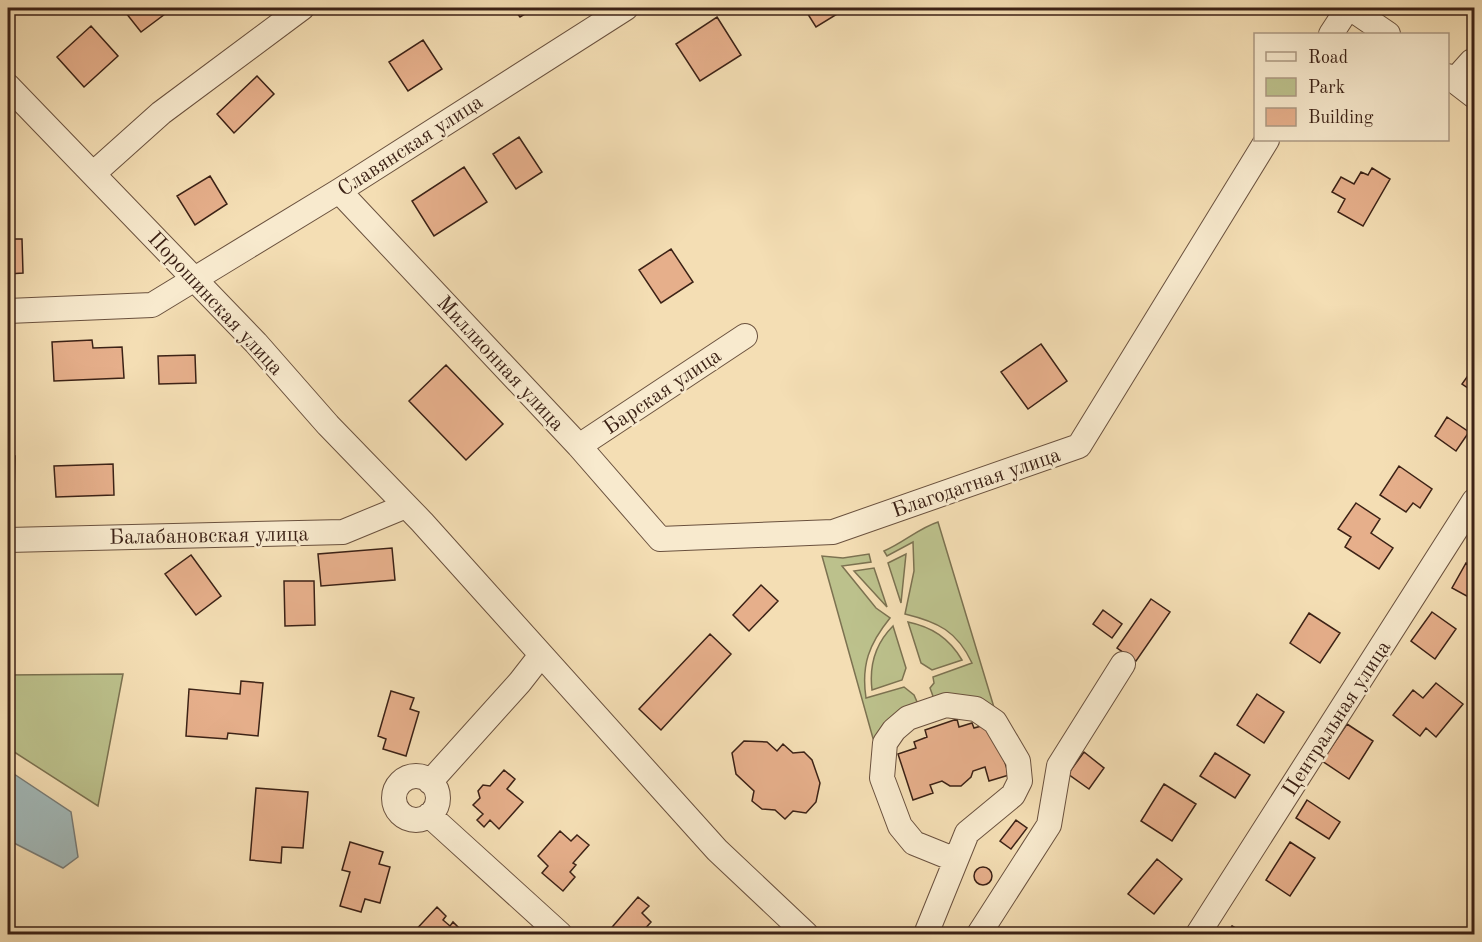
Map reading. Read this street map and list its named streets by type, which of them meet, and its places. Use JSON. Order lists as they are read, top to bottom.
{
  "streets": {
    "street": [
      "Славянская улица",
      "Порошинская улица",
      "Миллионная улица",
      "Барская улица",
      "Благодатная улица",
      "Балабановская улица",
      "Центральная улица"
    ]
  },
  "crossings": [
    ["Славянская улица", "Порошинская улица"],
    ["Славянская улица", "Миллионная улица"],
    ["Порошинская улица", "Балабановская улица"],
    ["Миллионная улица", "Барская улица"],
    ["Миллионная улица", "Благодатная улица"]
  ],
  "legend": ["Road", "Park", "Building"]
}
